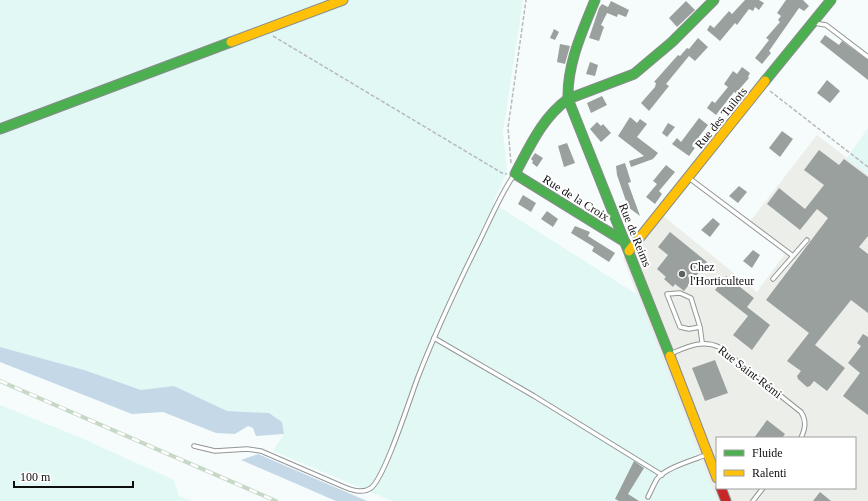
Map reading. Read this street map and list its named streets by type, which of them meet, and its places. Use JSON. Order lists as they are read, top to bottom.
{
  "streets": {
    "street": ["Rue des Tuilots", "Rue de la Croix", "Rue de Reims"],
    "lane": ["Rue Saint-Rémi"]
  },
  "crossings": [
    ["Rue des Tuilots", "Rue de la Croix"],
    ["Rue des Tuilots", "Rue de Reims"],
    ["Rue de la Croix", "Rue de Reims"],
    ["Rue de Reims", "Rue Saint-Rémi"]
  ],
  "places": ["Chez l'Horticulteur"],
  "legend": ["Fluide", "Ralenti"],
  "scale_bar": "100 m"
}
